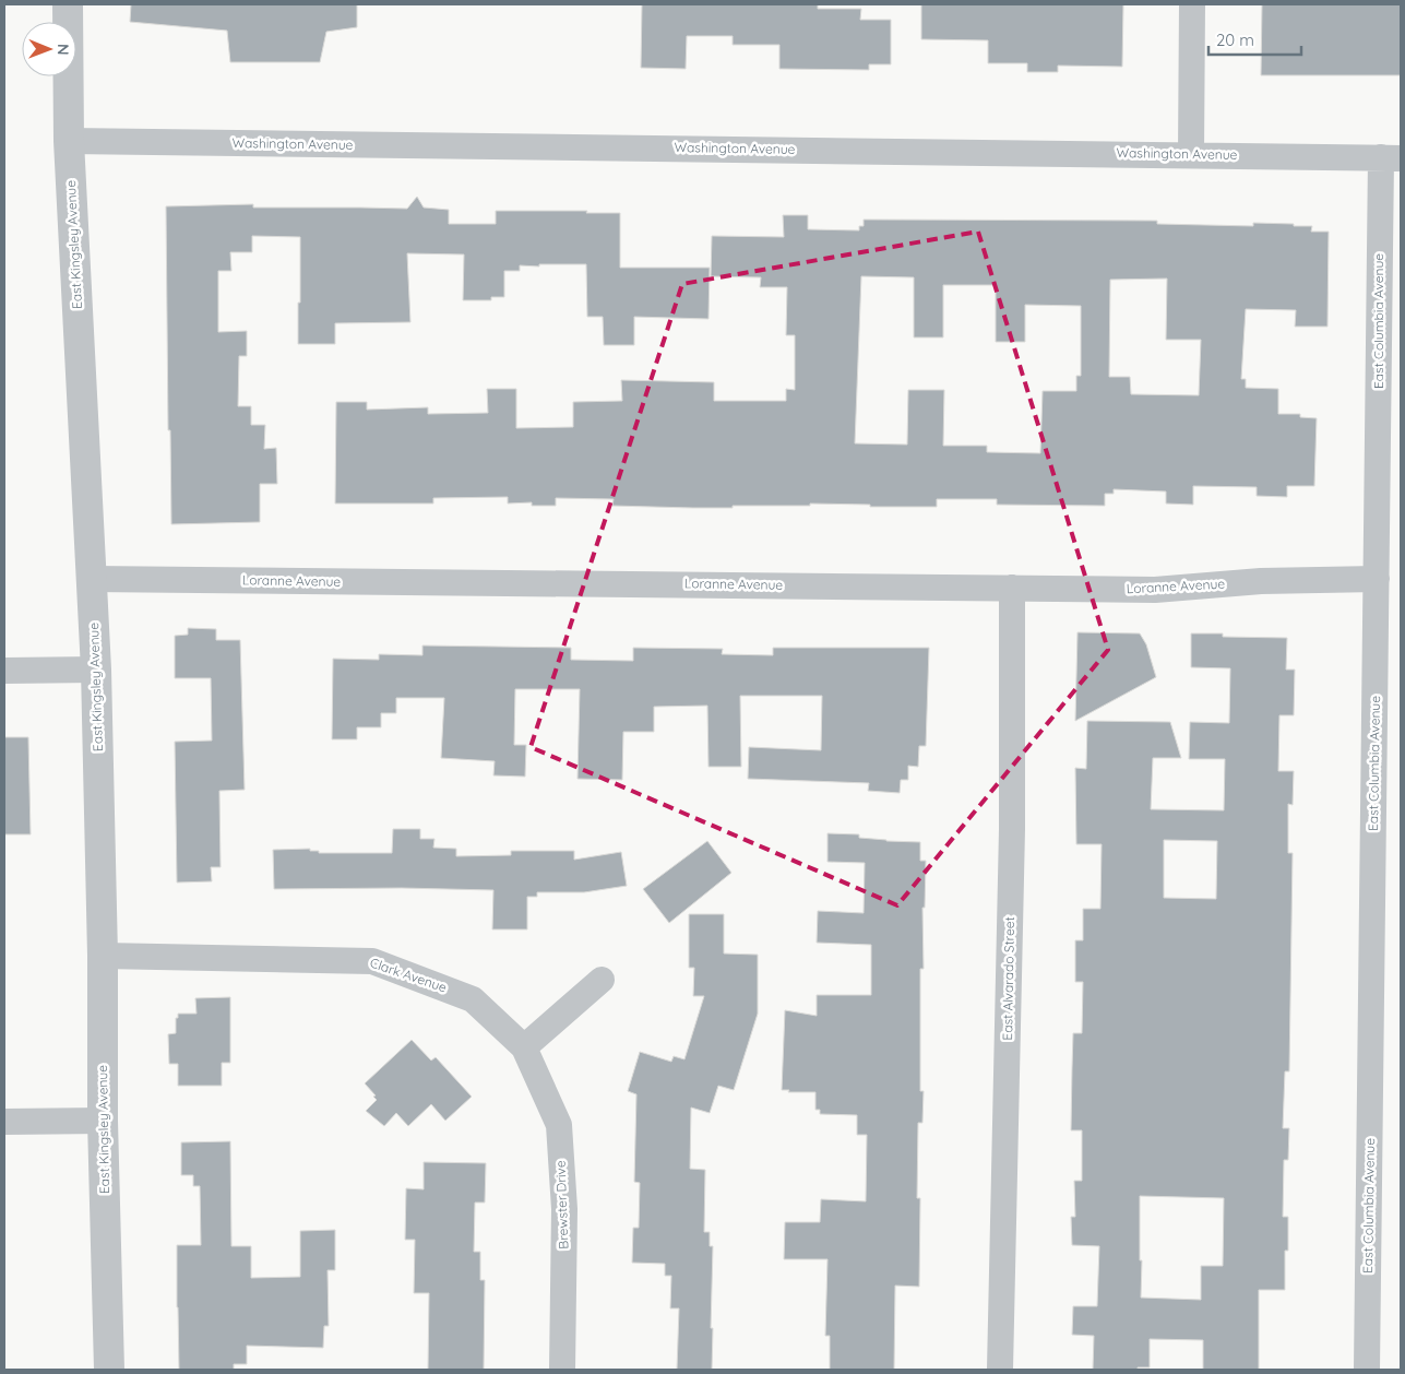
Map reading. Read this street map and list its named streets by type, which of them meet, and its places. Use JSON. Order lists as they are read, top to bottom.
{
  "streets": {
    "street": [
      "Washington Avenue",
      "East Kingsley Avenue",
      "East Columbia Avenue",
      "Loranne Avenue",
      "Clark Avenue",
      "East Alvarado Street",
      "Brewster Drive"
    ]
  },
  "crossings": [
    ["Washington Avenue", "East Kingsley Avenue"],
    ["Washington Avenue", "East Columbia Avenue"],
    ["East Kingsley Avenue", "Loranne Avenue"],
    ["East Kingsley Avenue", "Clark Avenue"],
    ["East Columbia Avenue", "Loranne Avenue"],
    ["Loranne Avenue", "East Alvarado Street"],
    ["Clark Avenue", "Brewster Drive"]
  ],
  "scale_bar": "20 m",
  "north": "right"
}
